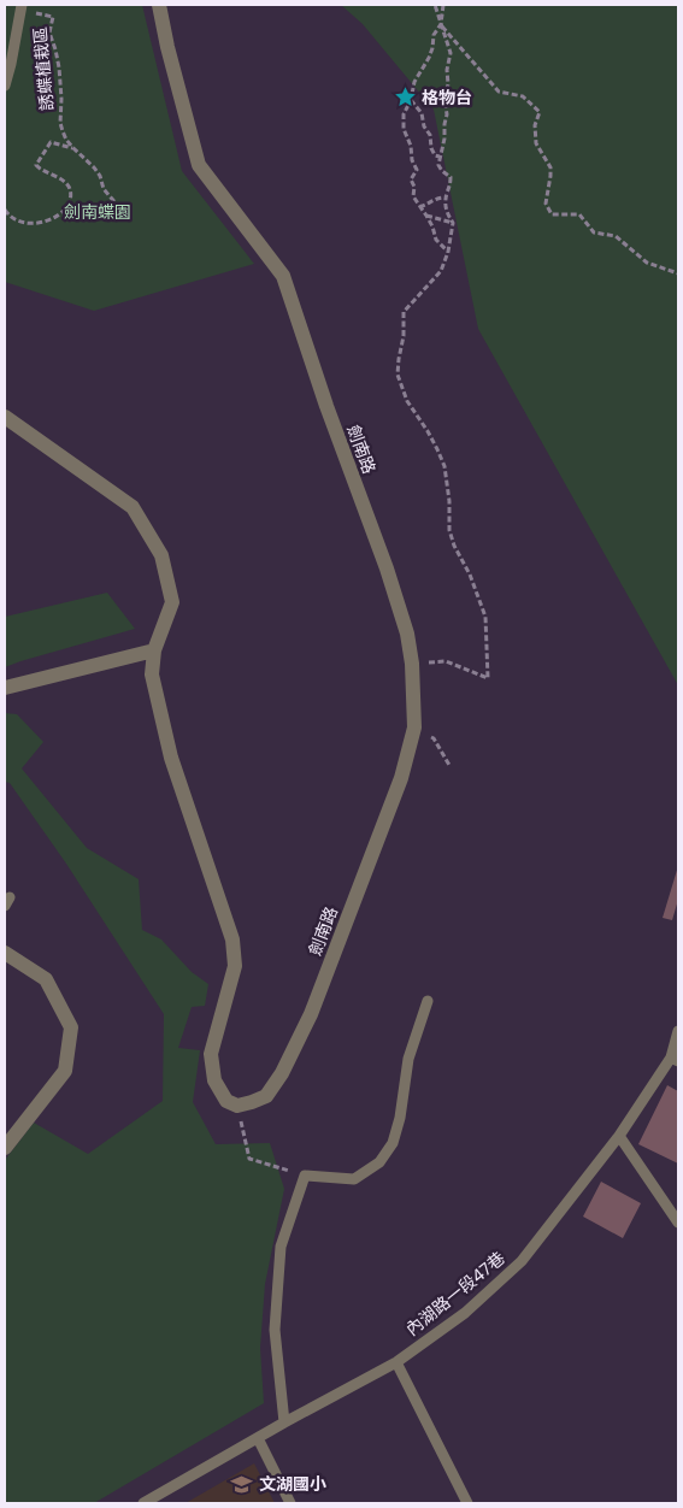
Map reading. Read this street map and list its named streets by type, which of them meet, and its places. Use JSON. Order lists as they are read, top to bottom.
{
  "streets": {
    "street": ["劍南路"],
    "lane": ["內湖路一段47巷"],
    "path": ["誘蝶植栽區"]
  },
  "parks": ["劍南蝶園"],
  "places": {
    "place": ["格物台"],
    "school or university": ["文湖國小"]
  }
}
